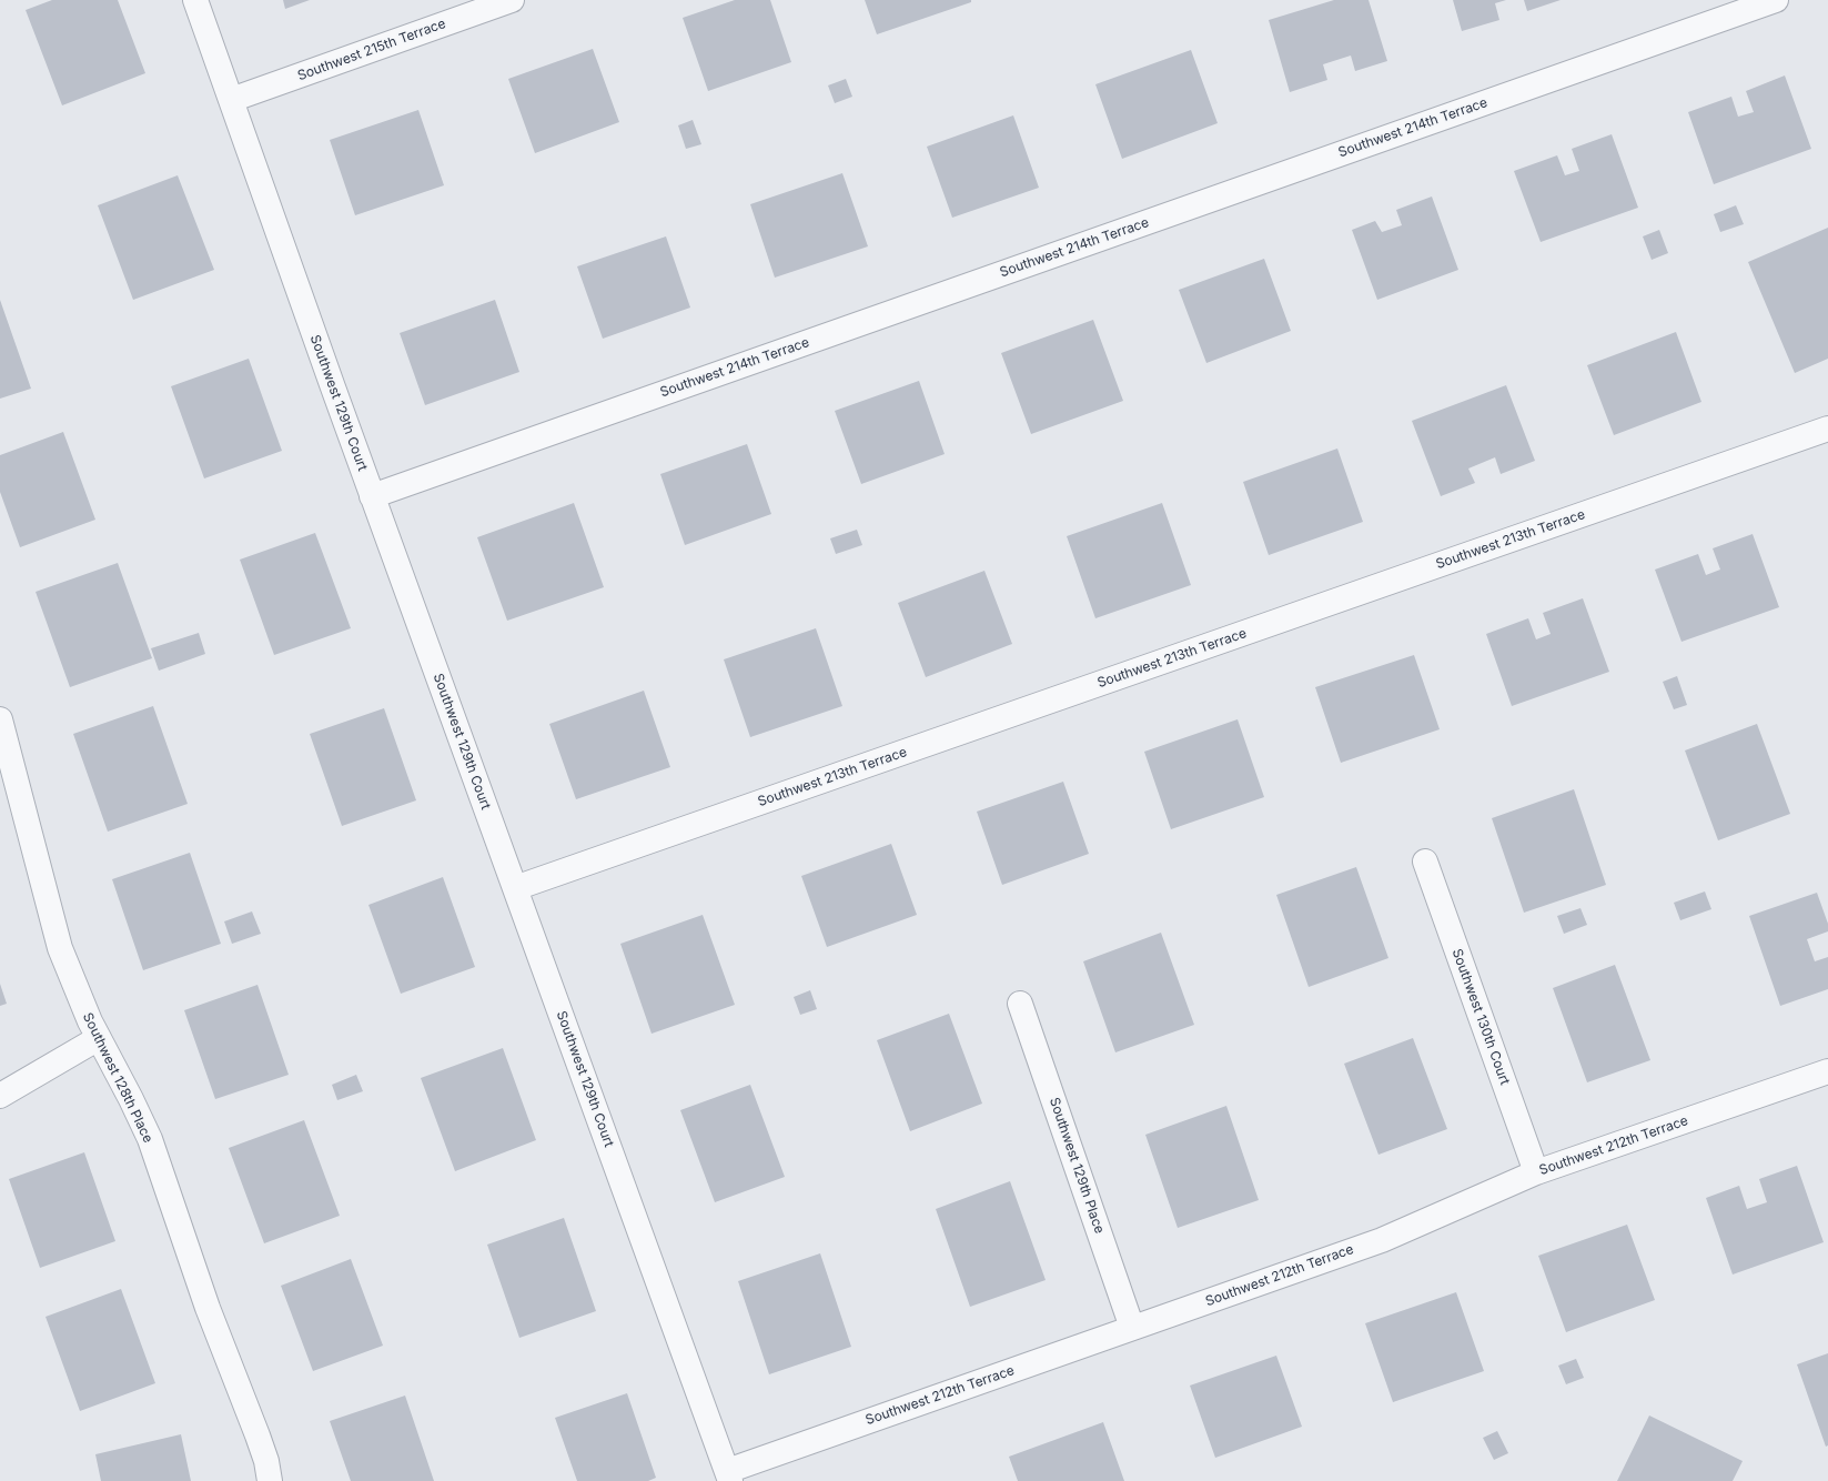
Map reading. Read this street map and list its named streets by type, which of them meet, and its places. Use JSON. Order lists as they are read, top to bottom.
{
  "streets": {
    "street": [
      "Southwest 215th Terrace",
      "Southwest 214th Terrace",
      "Southwest 129th Court",
      "Southwest 213th Terrace",
      "Southwest 130th Court",
      "Southwest 128th Place",
      "Southwest 212th Terrace",
      "Southwest 129th Place"
    ]
  },
  "crossings": [
    ["Southwest 215th Terrace", "Southwest 129th Court"],
    ["Southwest 214th Terrace", "Southwest 129th Court"],
    ["Southwest 129th Court", "Southwest 213th Terrace"],
    ["Southwest 129th Court", "Southwest 212th Terrace"],
    ["Southwest 130th Court", "Southwest 212th Terrace"],
    ["Southwest 212th Terrace", "Southwest 129th Place"]
  ]
}
